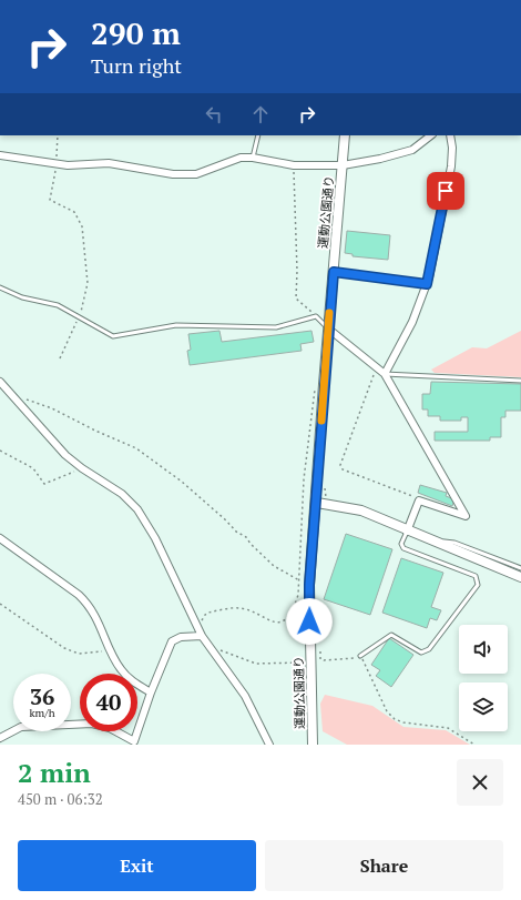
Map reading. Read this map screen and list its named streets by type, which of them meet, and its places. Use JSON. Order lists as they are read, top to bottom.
{
  "streets": {
    "street": ["運動公園通り"]
  },
  "page": {
    "turn": ["290 m", "Turn right"],
    "speed": "36 km/h",
    "limit": "40",
    "heading": ["2 min", "450 m · 06:32"],
    "buttons": ["Exit", "Share"]
  }
}
